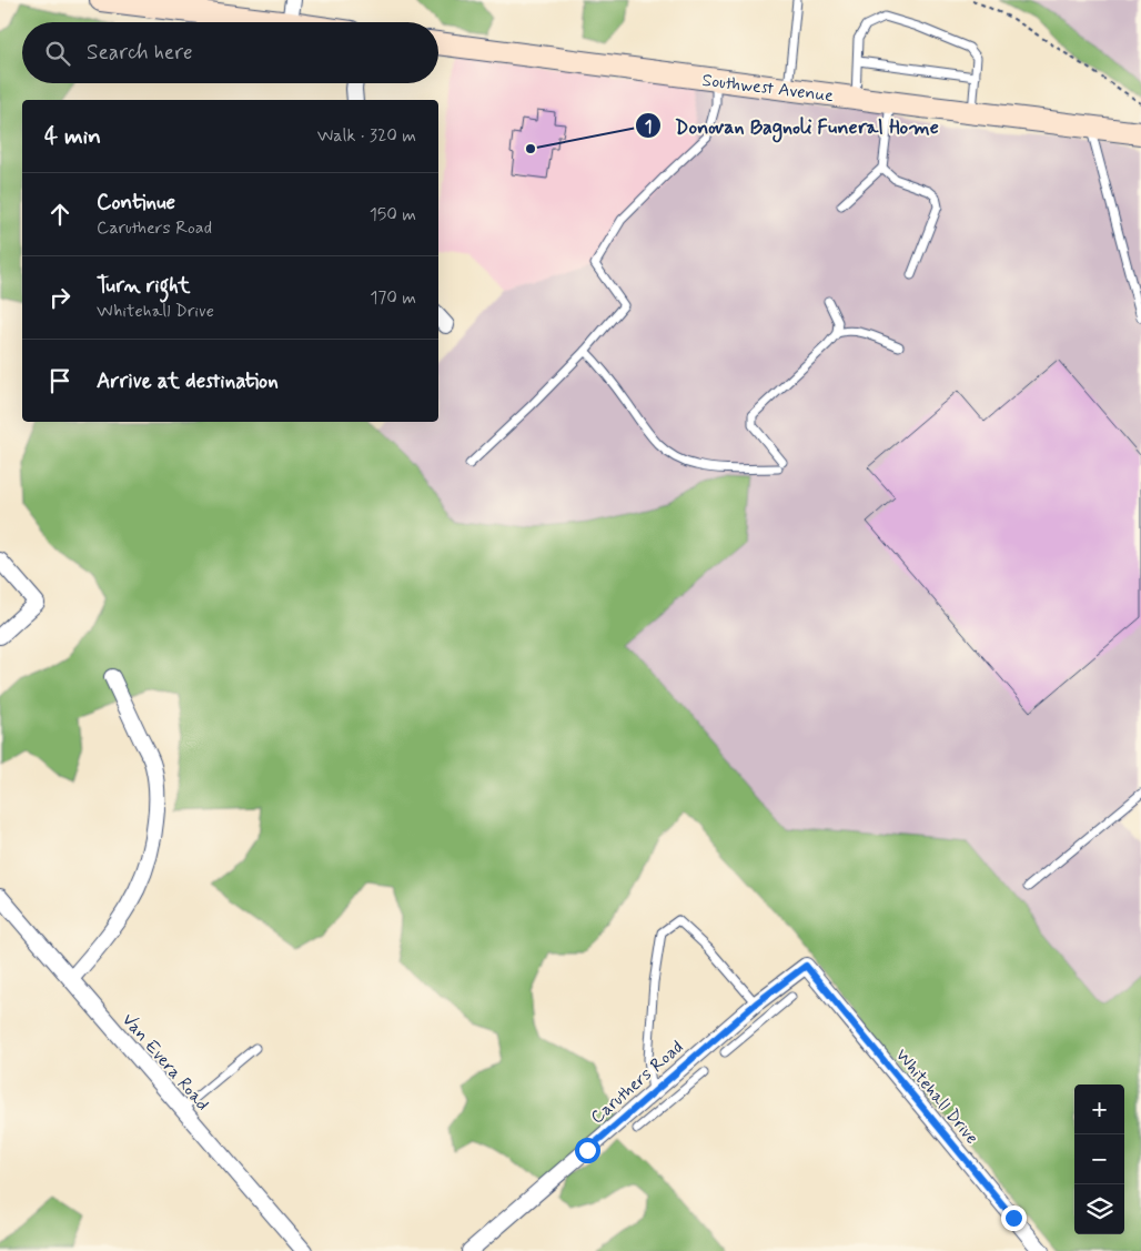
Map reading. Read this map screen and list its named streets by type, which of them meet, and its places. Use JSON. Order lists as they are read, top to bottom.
{
  "streets": {
    "street": [
      "Southwest Avenue",
      "Van Evera Road",
      "Caruthers Road",
      "Whitehall Drive"
    ]
  },
  "crossings": [
    ["Caruthers Road", "Whitehall Drive"]
  ],
  "places": ["Donovan Bagnoli Funeral Home"],
  "page": {
    "search": "Search here",
    "heading": ["4 min", "Walk · 320 m"],
    "list": [
      ["Continue", "Caruthers Road", "150 m"],
      ["Turn right", "Whitehall Drive", "170 m"],
      "Arrive at destination"
    ],
    "map_buttons": ["+", "−"]
  }
}
